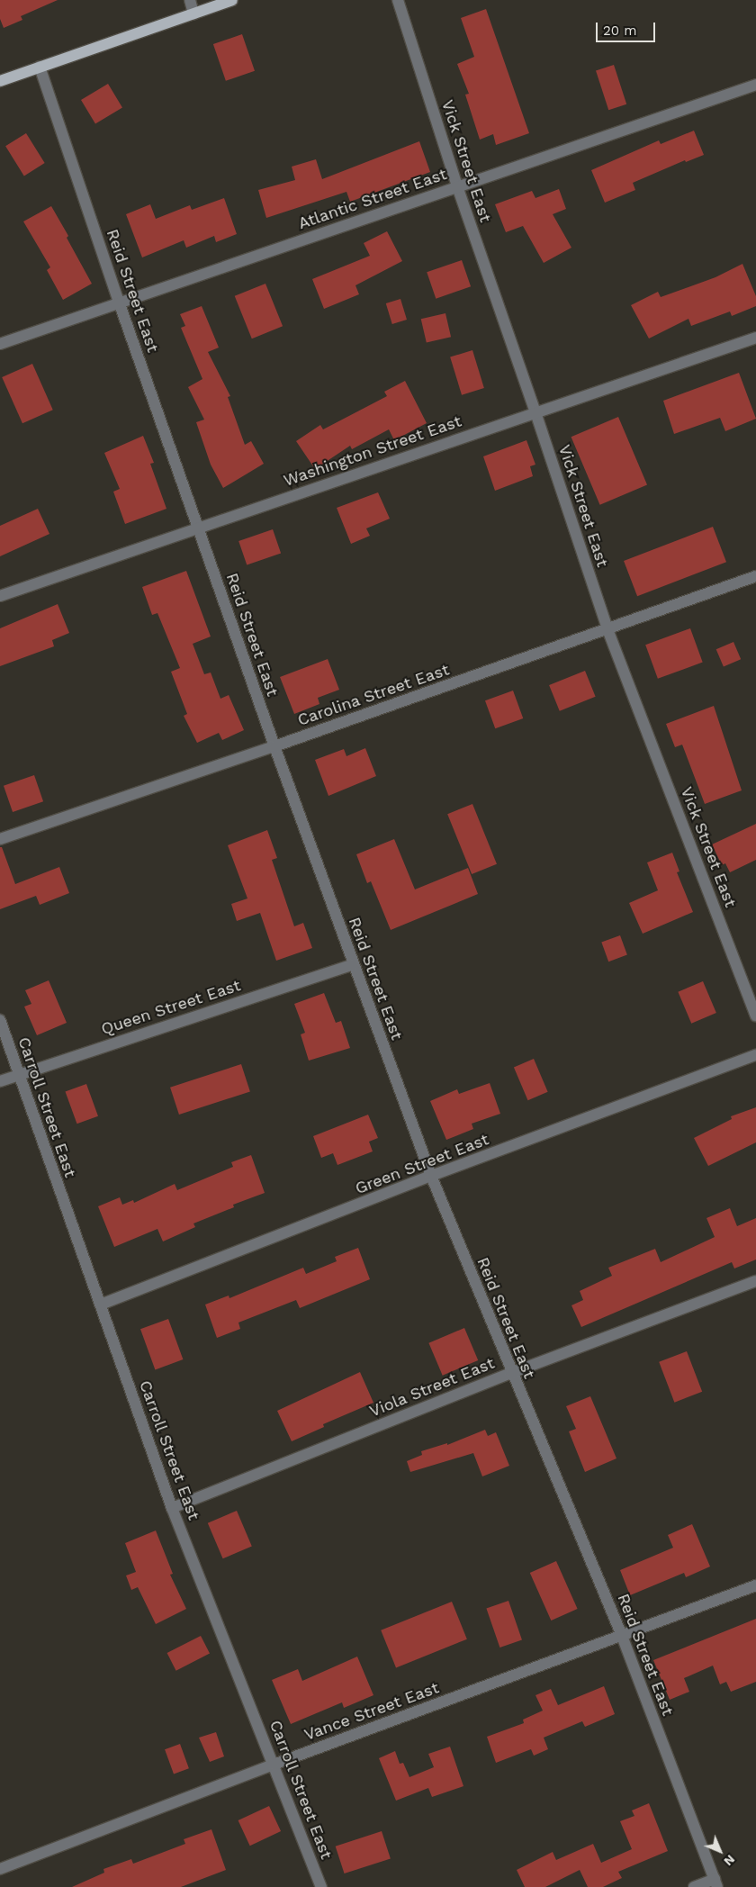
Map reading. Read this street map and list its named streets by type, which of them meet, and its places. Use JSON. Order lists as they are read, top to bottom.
{
  "streets": {
    "street": [
      "Vick Street East",
      "Atlantic Street East",
      "Reid Street East",
      "Washington Street East",
      "Carolina Street East",
      "Queen Street East",
      "Carroll Street East",
      "Green Street East",
      "Viola Street East",
      "Vance Street East"
    ]
  },
  "crossings": [
    ["Vick Street East", "Atlantic Street East"],
    ["Vick Street East", "Washington Street East"],
    ["Vick Street East", "Carolina Street East"],
    ["Atlantic Street East", "Reid Street East"],
    ["Reid Street East", "Washington Street East"],
    ["Reid Street East", "Carolina Street East"],
    ["Reid Street East", "Queen Street East"],
    ["Reid Street East", "Green Street East"],
    ["Reid Street East", "Viola Street East"],
    ["Reid Street East", "Vance Street East"],
    ["Queen Street East", "Carroll Street East"],
    ["Carroll Street East", "Green Street East"],
    ["Carroll Street East", "Viola Street East"],
    ["Carroll Street East", "Vance Street East"]
  ],
  "scale_bar": "20 m",
  "north": "bottom right"
}
